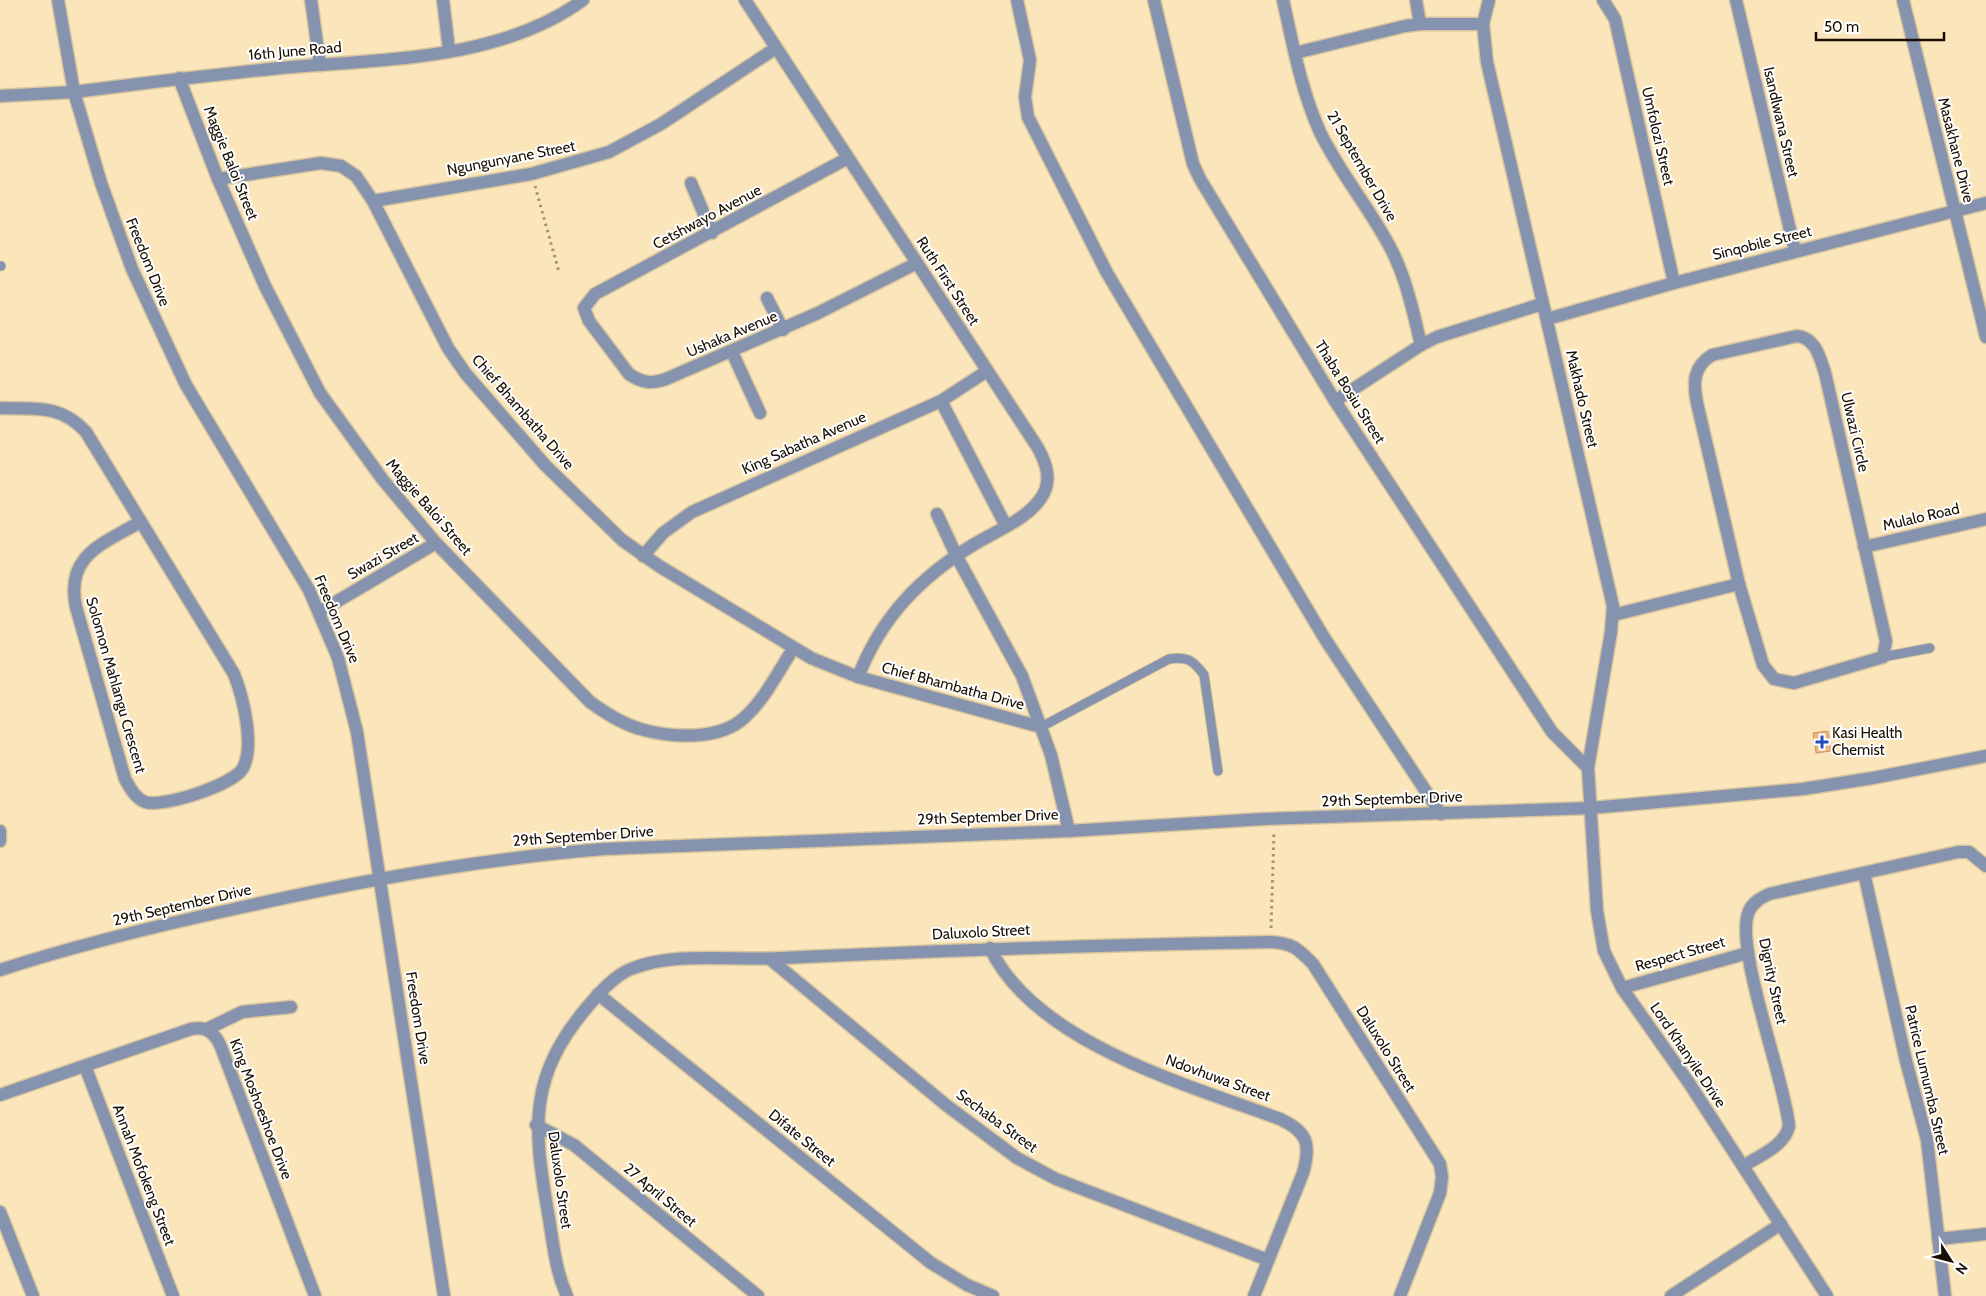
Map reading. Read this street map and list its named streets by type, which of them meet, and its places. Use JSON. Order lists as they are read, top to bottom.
{
  "streets": {
    "street": [
      "16th June Road",
      "Isandlwana Street",
      "Umfolozi Street",
      "Masakhane Drive",
      "Ngungunyane Street",
      "Maggie Baloi Street",
      "21 September Drive",
      "Cetshwayo Avenue",
      "Sinqobile Street",
      "Freedom Drive",
      "Ruth First Street",
      "Ushaka Avenue",
      "Thaba Bosiu Street",
      "Makhado Street",
      "Chief Bhambatha Drive",
      "Ulwazi Circle",
      "King Sabatha Avenue",
      "Mulalo Road",
      "Swazi Street",
      "Solomon Mahlangu Crescent",
      "29th September Drive",
      "Daluxolo Street",
      "Respect Street",
      "Dignity Street",
      "Lord Khanyile Drive",
      "Ndovhuwa Street",
      "Patrice Lumumba Street",
      "King Moshoeshoe Drive",
      "Sechaba Street",
      "Difate Street",
      "Annah Mofokeng Street",
      "27 April Street"
    ]
  },
  "crossings": [
    ["16th June Road", "Maggie Baloi Street"],
    ["16th June Road", "Freedom Drive"],
    ["Isandlwana Street", "Sinqobile Street"],
    ["Umfolozi Street", "Sinqobile Street"],
    ["Masakhane Drive", "Sinqobile Street"],
    ["Ngungunyane Street", "Ruth First Street"],
    ["Ngungunyane Street", "Chief Bhambatha Drive"],
    ["Maggie Baloi Street", "Chief Bhambatha Drive"],
    ["Maggie Baloi Street", "Swazi Street"],
    ["Cetshwayo Avenue", "Ruth First Street"],
    ["Cetshwayo Avenue", "Ushaka Avenue"],
    ["Sinqobile Street", "Makhado Street"],
    ["Freedom Drive", "Swazi Street"],
    ["Freedom Drive", "29th September Drive"],
    ["Ruth First Street", "Ushaka Avenue"],
    ["Ruth First Street", "Chief Bhambatha Drive"],
    ["Ruth First Street", "King Sabatha Avenue"],
    ["Thaba Bosiu Street", "Makhado Street"],
    ["Makhado Street", "29th September Drive"],
    ["Makhado Street", "Lord Khanyile Drive"],
    ["Chief Bhambatha Drive", "King Sabatha Avenue"],
    ["Chief Bhambatha Drive", "29th September Drive"],
    ["Ulwazi Circle", "Mulalo Road"],
    ["29th September Drive", "Lord Khanyile Drive"],
    ["Daluxolo Street", "Ndovhuwa Street"],
    ["Daluxolo Street", "Sechaba Street"],
    ["Daluxolo Street", "Difate Street"],
    ["Daluxolo Street", "27 April Street"],
    ["Respect Street", "Dignity Street"],
    ["Respect Street", "Lord Khanyile Drive"],
    ["Dignity Street", "Lord Khanyile Drive"],
    ["Dignity Street", "Patrice Lumumba Street"],
    ["Ndovhuwa Street", "Sechaba Street"]
  ],
  "places": {
    "health": ["Kasi Health Chemist"]
  },
  "scale_bar": "50 m",
  "north": "bottom right"
}
